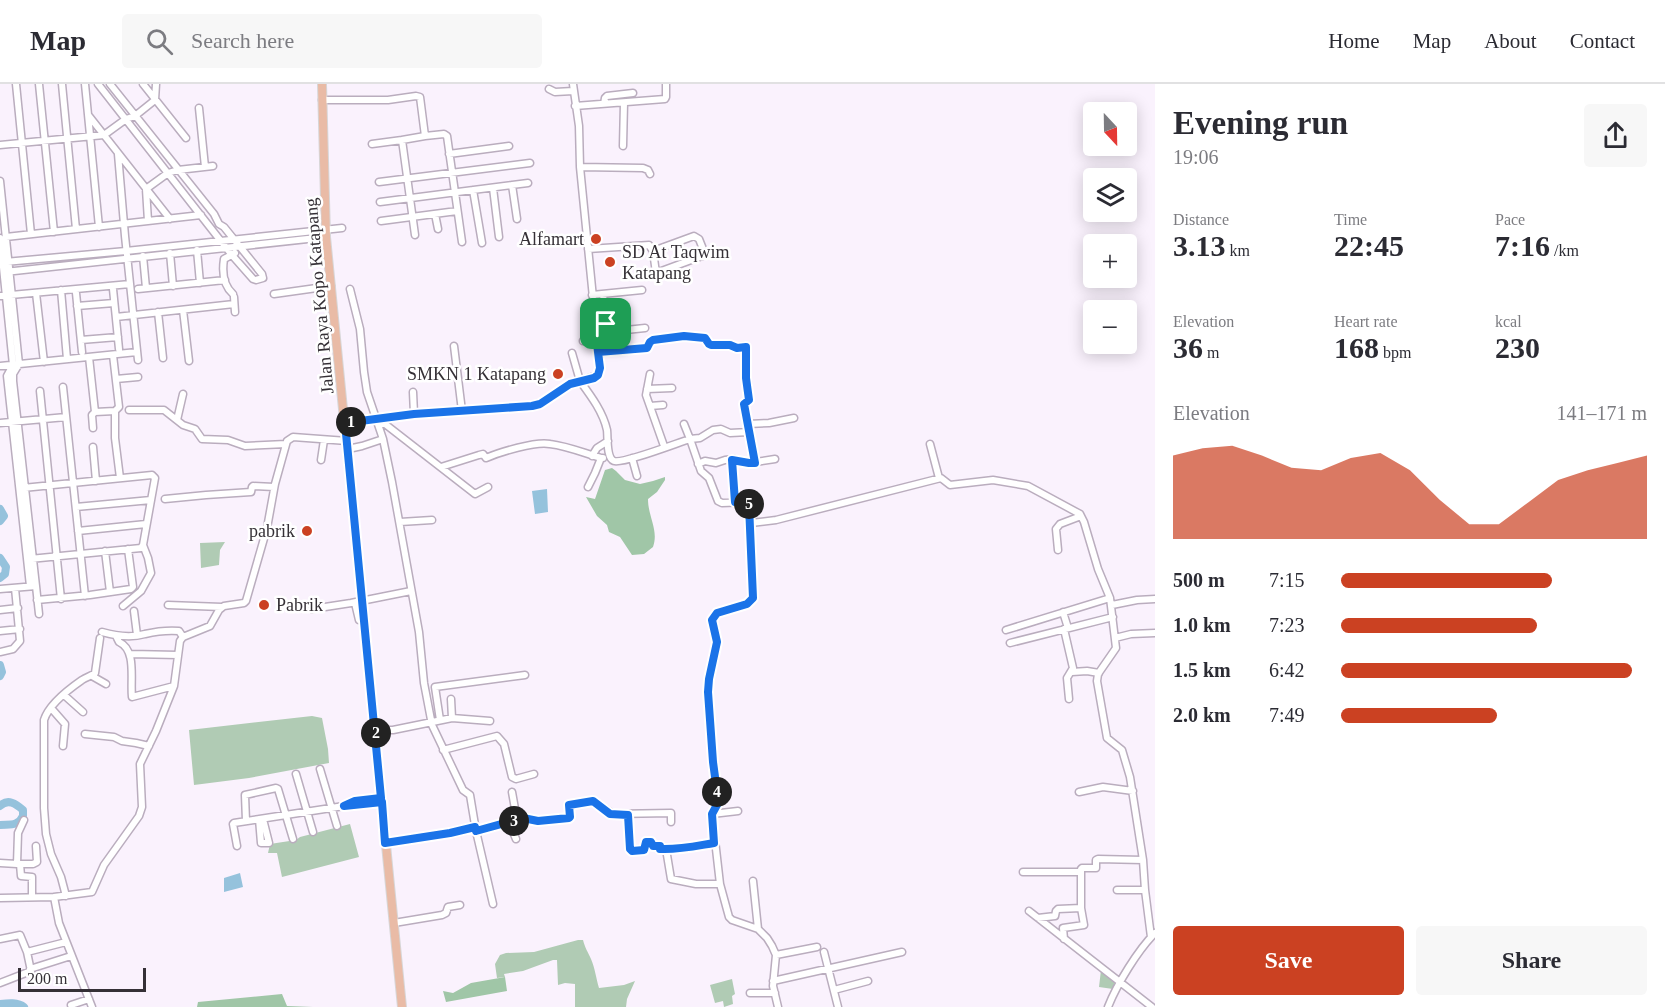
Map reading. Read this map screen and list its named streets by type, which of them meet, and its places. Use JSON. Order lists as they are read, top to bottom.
{
  "streets": {
    "main road": ["Jalan Raya Kopo Katapang"]
  },
  "places": [
    "Alfamart",
    "SD At Taqwim Katapang",
    "SMKN 1 Katapang",
    "pabrik",
    "Pabrik"
  ],
  "scale_bar": "200 m",
  "north": "bottom",
  "page": {
    "header": "Map",
    "search": "Search here",
    "nav": [
      "Home",
      "Map",
      "About",
      "Contact"
    ],
    "heading": ["Evening run", "19:06"],
    "map_buttons": ["+", "−"],
    "stats": [
      ["Distance", "3.13 km"],
      ["Time", "22:45"],
      ["Pace", "7:16 /km"],
      ["Elevation", "36 m"],
      ["Heart rate", "168 bpm"],
      ["kcal", "230"]
    ],
    "chart": ["Elevation", "141–171 m"],
    "pins": [
      "1",
      "5",
      "2",
      "4",
      "3"
    ],
    "list": [
      {
        "name": "500 m",
        "note": "7:15"
      },
      {
        "name": "1.0 km",
        "note": "7:23"
      },
      {
        "name": "1.5 km",
        "note": "6:42"
      },
      {
        "name": "2.0 km",
        "note": "7:49"
      }
    ],
    "buttons": ["Save", "Share"],
    "scale": "200 m"
  }
}
